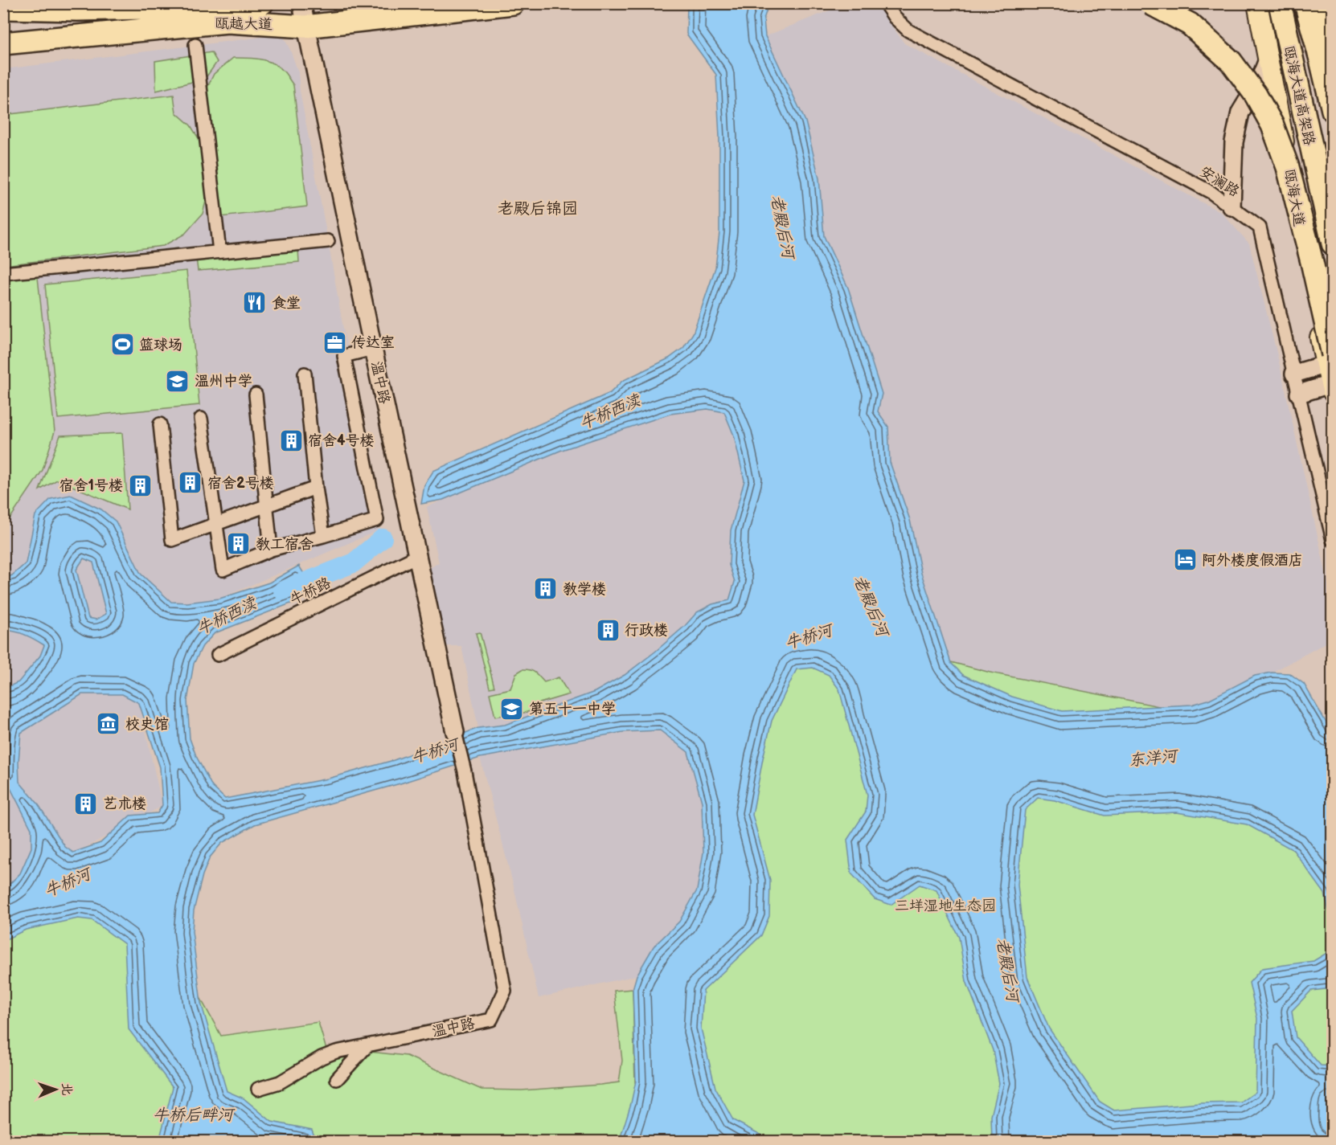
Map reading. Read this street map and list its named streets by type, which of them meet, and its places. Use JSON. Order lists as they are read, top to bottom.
{
  "streets": {
    "highway": ["瓯越大道", "瓯海大道高架路"],
    "main road": ["瓯海大道"],
    "street": ["安澜路", "温中路", "牛桥路"]
  },
  "crossings": [
    ["瓯越大道", "温中路"],
    ["温中路", "牛桥路"]
  ],
  "districts": ["老殿后锦园"],
  "water": [
    "老殿后河",
    "牛桥西渎",
    "牛桥河",
    "东洋河",
    "牛桥后畔河"
  ],
  "parks": ["三垟湿地生态园"],
  "places": {
    "restaurant": ["食堂"],
    "office": ["传达室"],
    "sports": ["篮球场"],
    "school or university": ["温州中学", "第五十一中学"],
    "building": [
      "宿舍4号楼",
      "宿舍2号楼",
      "宿舍1号楼",
      "教工宿舍",
      "教学楼",
      "行政楼",
      "艺术楼"
    ],
    "hotel": ["阿外楼度假酒店"],
    "museum": ["校史馆"]
  },
  "north": "right"
}
